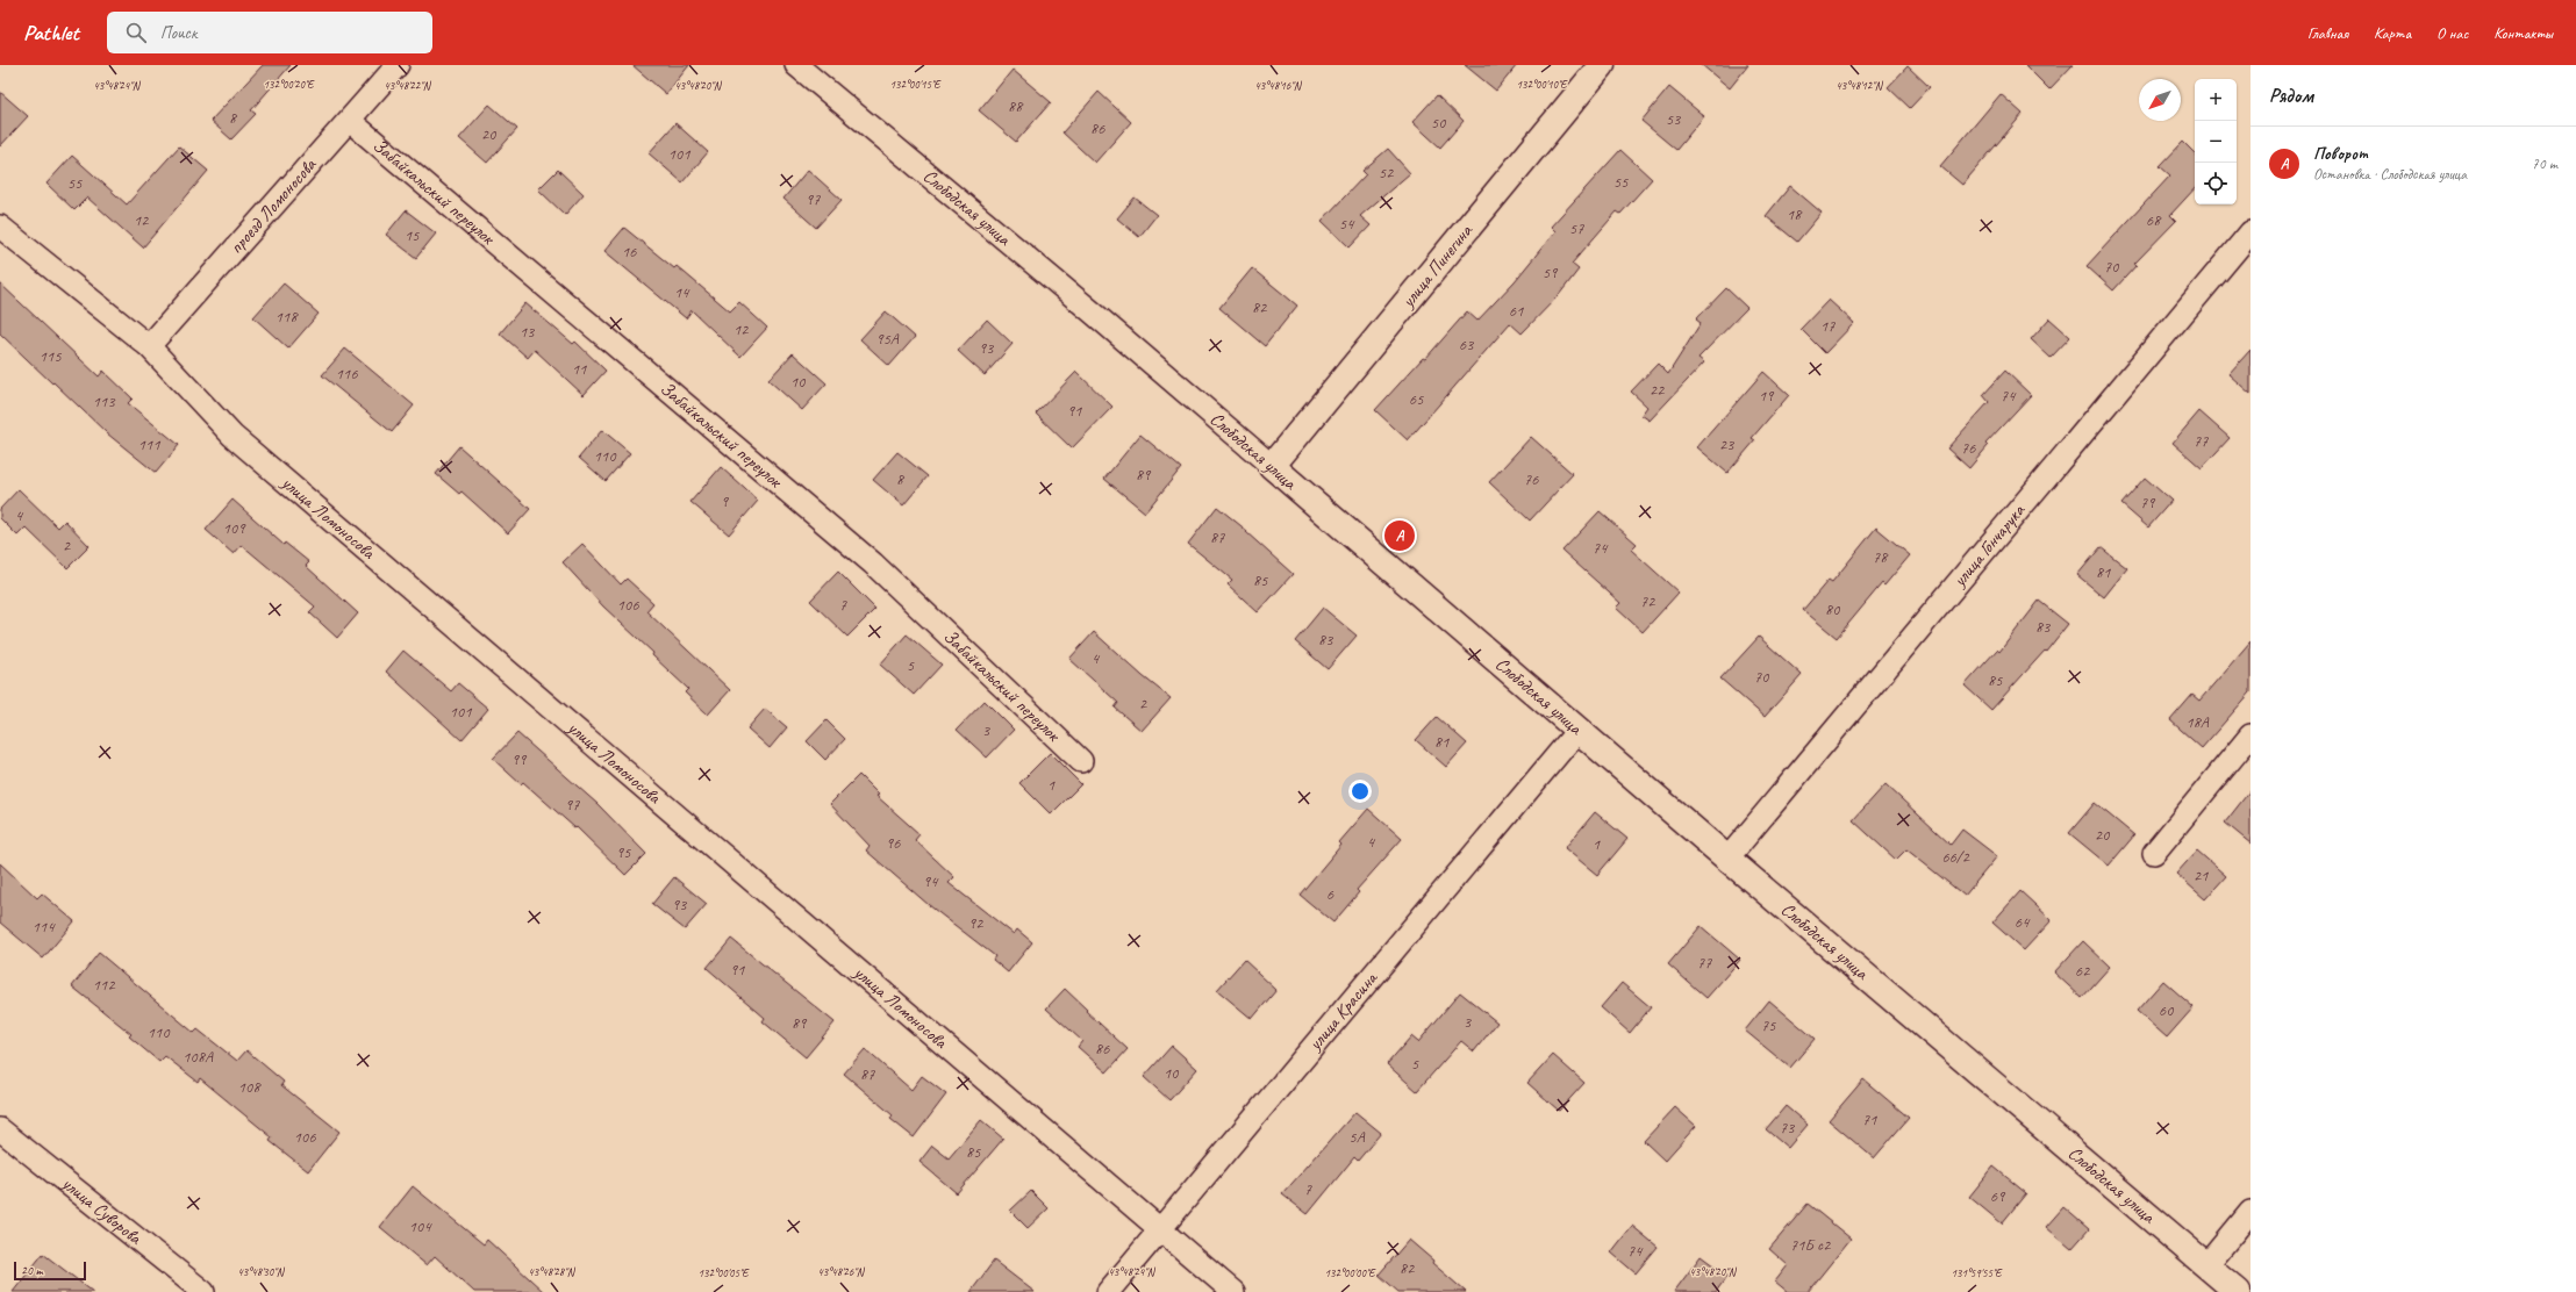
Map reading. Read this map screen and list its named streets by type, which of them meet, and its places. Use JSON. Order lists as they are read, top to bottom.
{
  "streets": {
    "street": [
      "Забайкальский переулок",
      "проезд Ломоносова",
      "Слободская улица",
      "улица Пинегина",
      "улица Ломоносова",
      "улица Гончарука",
      "улица Красина",
      "улица Суворова"
    ]
  },
  "crossings": [
    ["Забайкальский переулок", "проезд Ломоносова"],
    ["проезд Ломоносова", "улица Ломоносова"],
    ["Слободская улица", "улица Пинегина"],
    ["Слободская улица", "улица Гончарука"],
    ["Слободская улица", "улица Красина"],
    ["улица Ломоносова", "улица Красина"]
  ],
  "house_numbers": [
    "88",
    "8",
    "53",
    "50",
    "86",
    "20",
    "101",
    "52",
    "55",
    "55",
    "97",
    "18",
    "12",
    "68",
    "54",
    "57",
    "15",
    "16",
    "70",
    "59",
    "14",
    "82",
    "61",
    "118",
    "17",
    "12",
    "13",
    "95А",
    "63",
    "93",
    "115",
    "11",
    "116",
    "10",
    "22",
    "19",
    "74",
    "65",
    "113",
    "91",
    "77",
    "111",
    "23",
    "76",
    "110",
    "89",
    "8",
    "76",
    "9",
    "79",
    "4",
    "109",
    "87",
    "2",
    "74",
    "78",
    "81",
    "85",
    "72",
    "106",
    "7",
    "80",
    "83",
    "83",
    "4",
    "5",
    "70",
    "85",
    "2",
    "101",
    "18А",
    "3",
    "81",
    "99",
    "1",
    "97",
    "20",
    "4",
    "96",
    "1",
    "95",
    "66/2",
    "21",
    "94",
    "6",
    "93",
    "64",
    "92",
    "114",
    "77",
    "91",
    "62",
    "112",
    "60",
    "3",
    "89",
    "75",
    "110",
    "86",
    "108А",
    "5",
    "10",
    "87",
    "108",
    "71",
    "73",
    "106",
    "5А",
    "85",
    "7",
    "69",
    "104",
    "71Б с2",
    "74",
    "82"
  ],
  "scale_bar": "20 m",
  "north": "bottom left",
  "page": {
    "header": "Pathlet",
    "search": "Поиск",
    "nav": [
      "Главная",
      "Карта",
      "О нас",
      "Контакты"
    ],
    "heading": "Рядом",
    "map_buttons": ["+", "−"],
    "list": [
      {
        "mark": "A",
        "name": "Поворот",
        "note": "Остановка · Слободская улица",
        "value": "70 m"
      }
    ],
    "pins": "A",
    "scale": "20 m"
  },
  "coordinates": [
    "132°00'20\"E",
    "132°00'15\"E",
    "132°00'10\"E",
    "43°48'24\"N",
    "43°48'22\"N",
    "43°48'20\"N",
    "43°48'16\"N",
    "43°48'12\"N",
    "43°48'30\"N",
    "43°48'28\"N",
    "43°48'26\"N",
    "132°00'05\"E",
    "132°00'00\"E",
    "131°59'55\"E"
  ]
}
